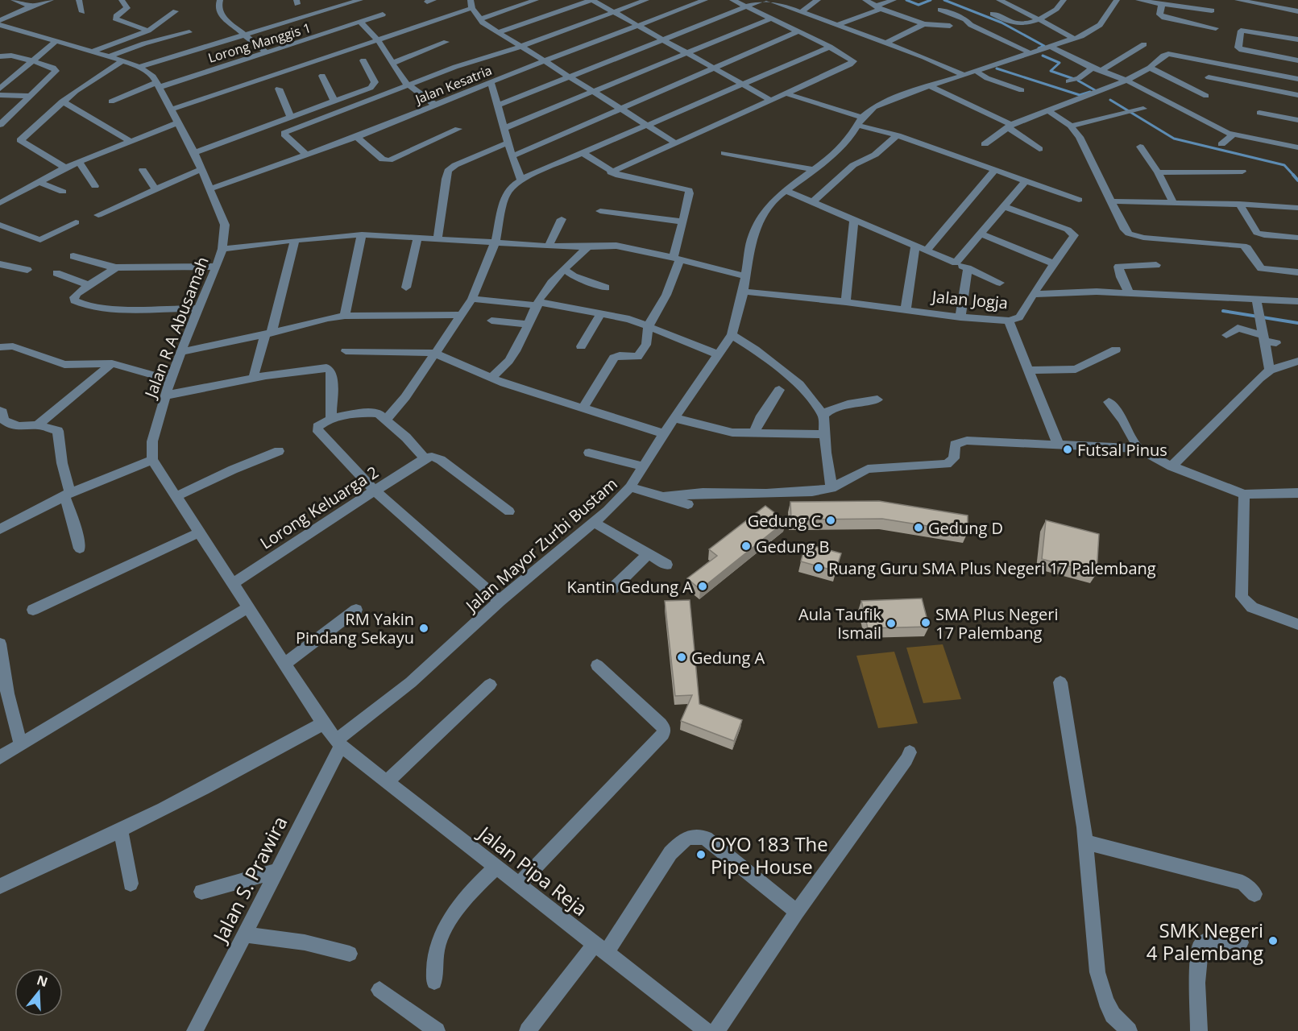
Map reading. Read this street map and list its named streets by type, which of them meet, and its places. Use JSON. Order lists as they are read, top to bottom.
{
  "streets": {
    "street": [
      "Lorong Manggis 1",
      "Jalan Kesatria",
      "Jalan Jogja",
      "Jalan R A Abusamah",
      "Lorong Keluarga 2",
      "Jalan Mayor Zurbi Bustam",
      "Jalan Pipa Reja",
      "Jalan S. Prawira"
    ]
  },
  "crossings": [
    ["Lorong Manggis 1", "Jalan R A Abusamah"],
    ["Jalan Kesatria", "Jalan R A Abusamah"],
    ["Jalan Jogja", "Jalan Mayor Zurbi Bustam"],
    ["Jalan Mayor Zurbi Bustam", "Jalan Pipa Reja"],
    ["Jalan Mayor Zurbi Bustam", "Jalan S. Prawira"],
    ["Jalan Pipa Reja", "Jalan S. Prawira"]
  ],
  "places": [
    "Futsal Pinus",
    "Gedung C",
    "Gedung D",
    "Gedung B",
    "Ruang Guru SMA Plus Negeri 17 Palembang",
    "Kantin Gedung A",
    "SMA Plus Negeri 17 Palembang",
    "Aula Taufik Ismail",
    "RM Yakin Pindang Sekayu",
    "Gedung A",
    "OYO 183 The Pipe House",
    "SMK Negeri 4 Palembang"
  ],
  "north": "top"
}
